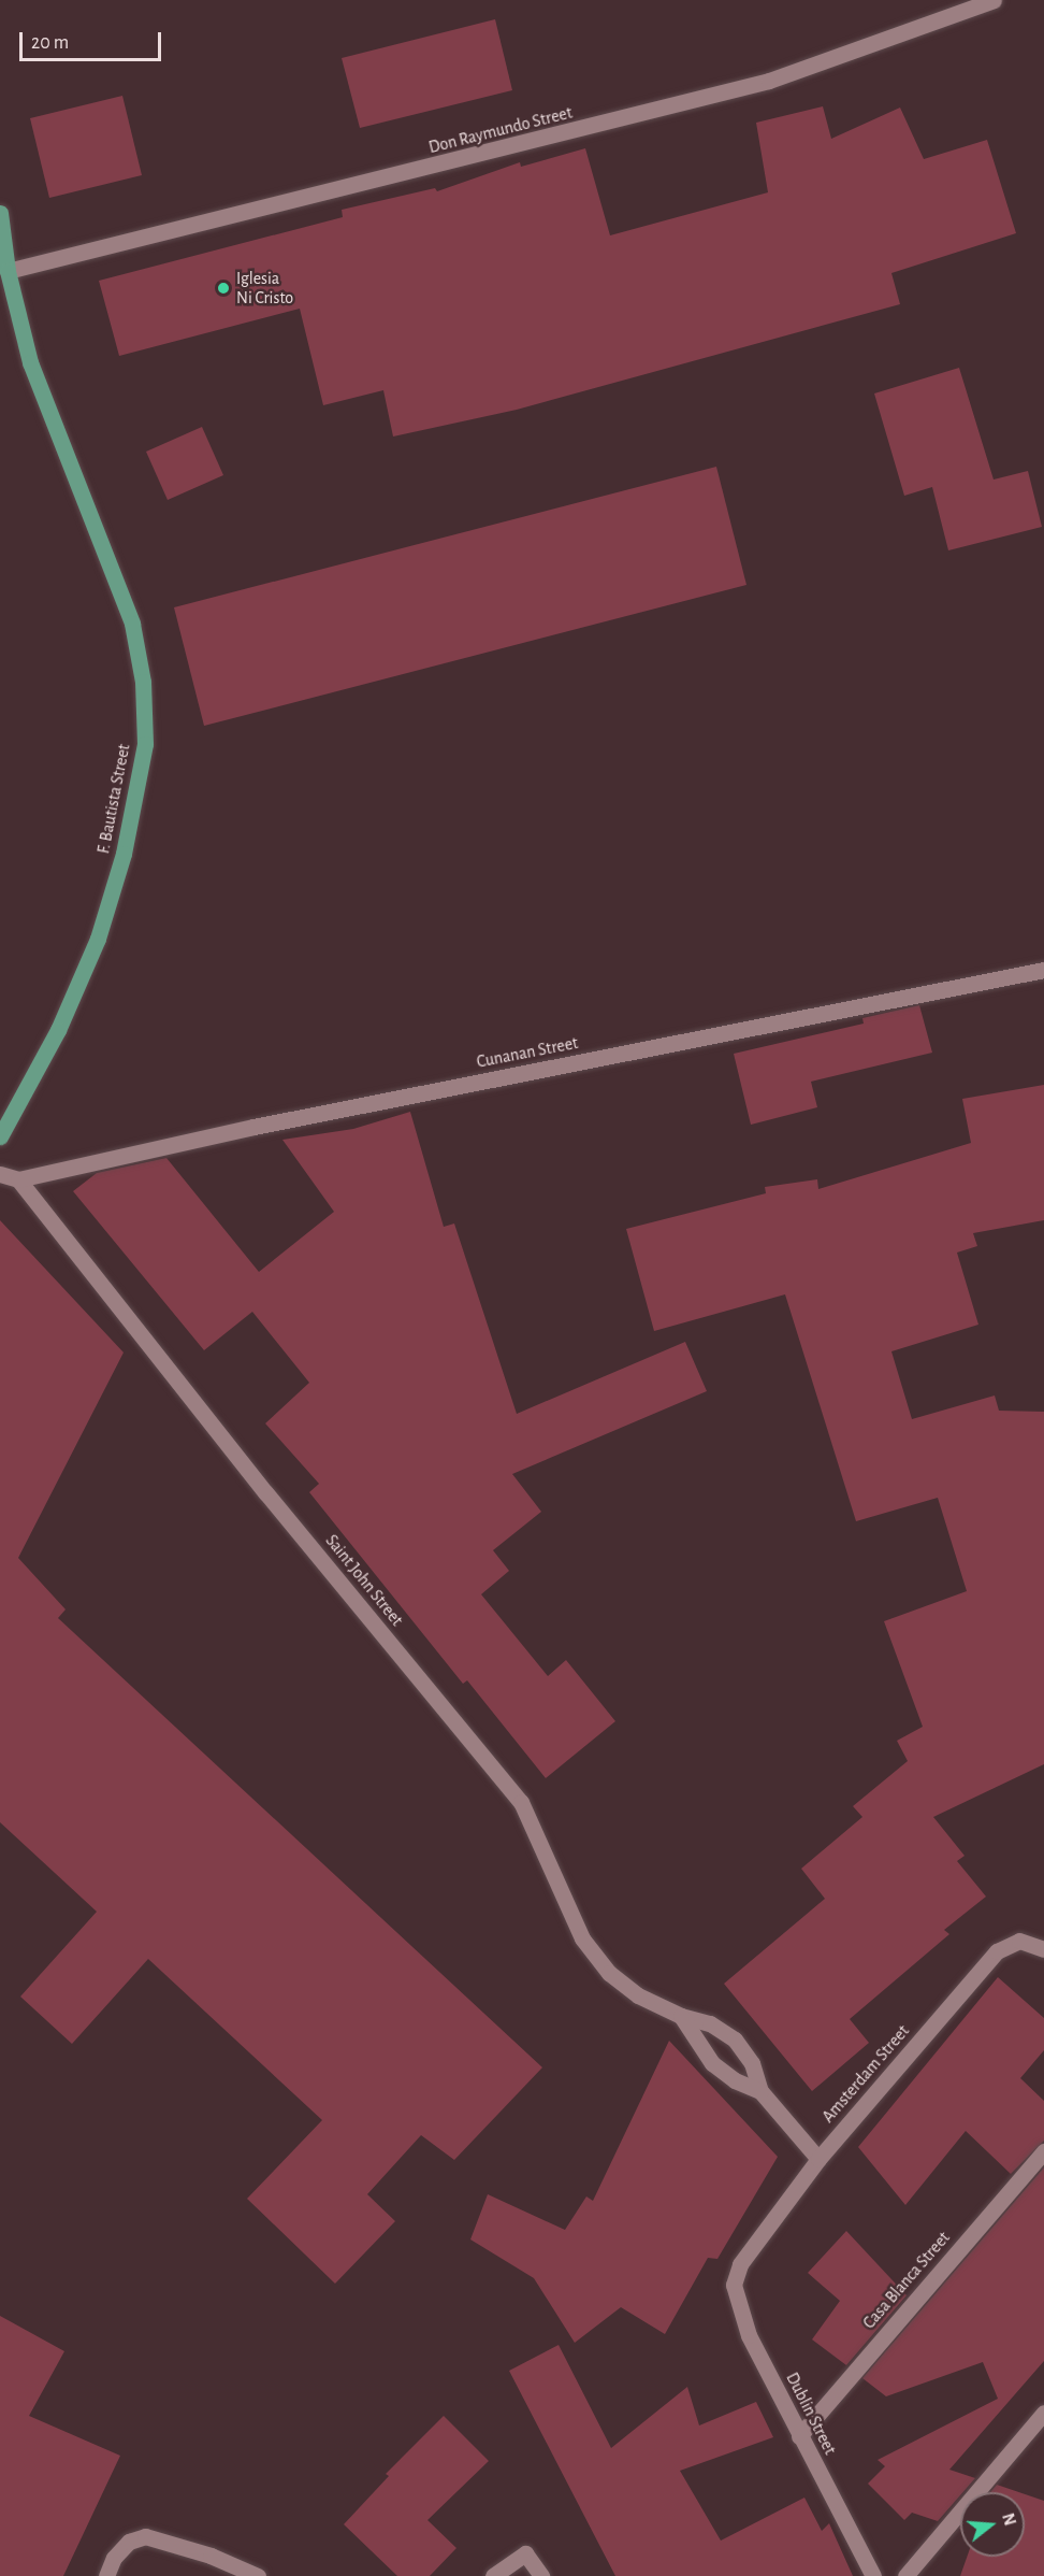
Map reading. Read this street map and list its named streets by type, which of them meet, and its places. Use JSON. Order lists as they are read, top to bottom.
{
  "streets": {
    "main road": ["F. Bautista Street"],
    "street": [
      "Don Raymundo Street",
      "Cunanan Street",
      "Saint John Street",
      "Amsterdam Street",
      "Casa Blanca Street",
      "Dublin Street"
    ]
  },
  "crossings": [
    ["Don Raymundo Street", "F. Bautista Street"],
    ["Cunanan Street", "Saint John Street"],
    ["Saint John Street", "Amsterdam Street"],
    ["Amsterdam Street", "Dublin Street"],
    ["Casa Blanca Street", "Dublin Street"]
  ],
  "places": ["Iglesia Ni Cristo"],
  "scale_bar": "20 m",
  "north": "right"
}
